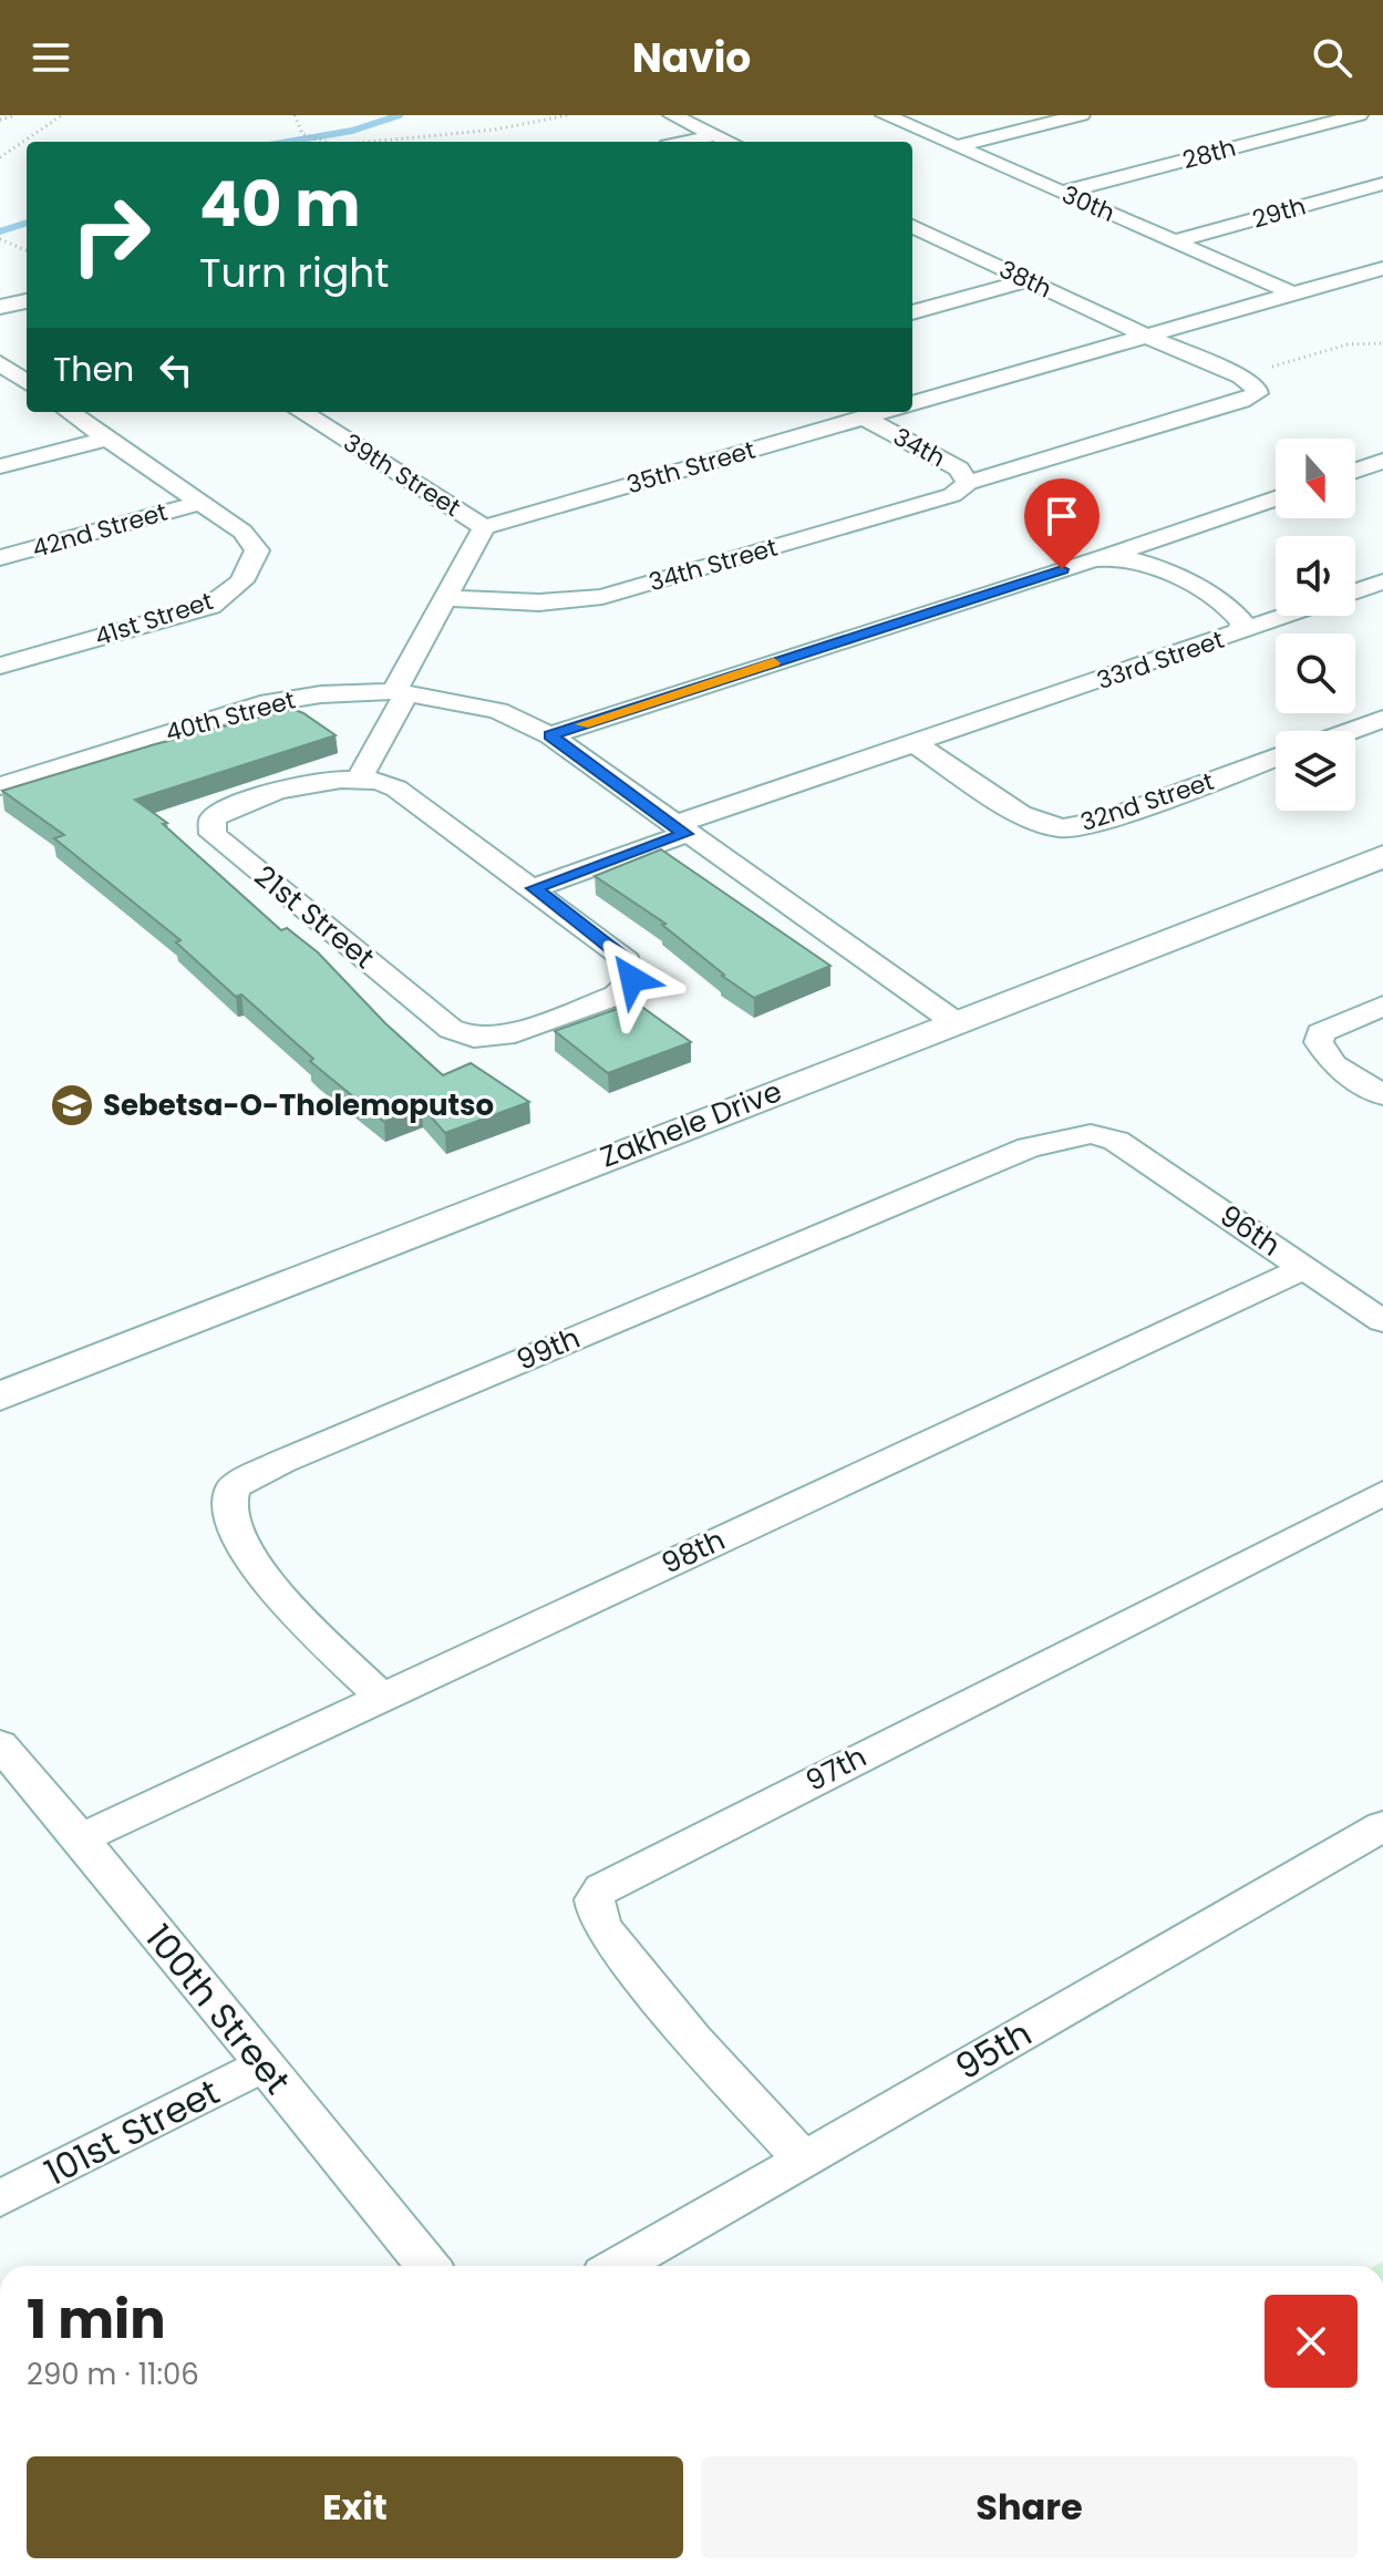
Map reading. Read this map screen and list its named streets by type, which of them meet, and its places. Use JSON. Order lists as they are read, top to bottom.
{
  "streets": {
    "street": [
      "28th",
      "30th",
      "29th",
      "38th",
      "34th",
      "35th Street",
      "39th Street",
      "42nd Street",
      "34th Street",
      "41st Street",
      "33rd Street",
      "40th Street",
      "32nd Street",
      "21st Street",
      "Zakhele Drive",
      "96th",
      "99th",
      "98th",
      "97th",
      "100th Street",
      "95th",
      "101st Street"
    ]
  },
  "crossings": [
    ["28th", "30th"],
    ["30th", "29th"],
    ["38th", "34th Street"],
    ["34th", "35th Street"],
    ["34th", "34th Street"],
    ["35th Street", "39th Street"],
    ["39th Street", "34th Street"],
    ["39th Street", "40th Street"],
    ["39th Street", "21st Street"],
    ["42nd Street", "41st Street"],
    ["33rd Street", "40th Street"],
    ["33rd Street", "32nd Street"],
    ["33rd Street", "21st Street"],
    ["40th Street", "Zakhele Drive"],
    ["96th", "99th"],
    ["96th", "98th"],
    ["99th", "98th"],
    ["98th", "100th Street"],
    ["97th", "95th"],
    ["100th Street", "101st Street"]
  ],
  "places": {
    "school or university": ["Sebetsa-O-Tholemoputso"]
  },
  "north": "bottom",
  "page": {
    "header": "Navio",
    "turn": ["40 m", "Turn right"],
    "then": "Then",
    "heading": ["1 min", "290 m · 11:06"],
    "buttons": ["Exit", "Share"]
  }
}
